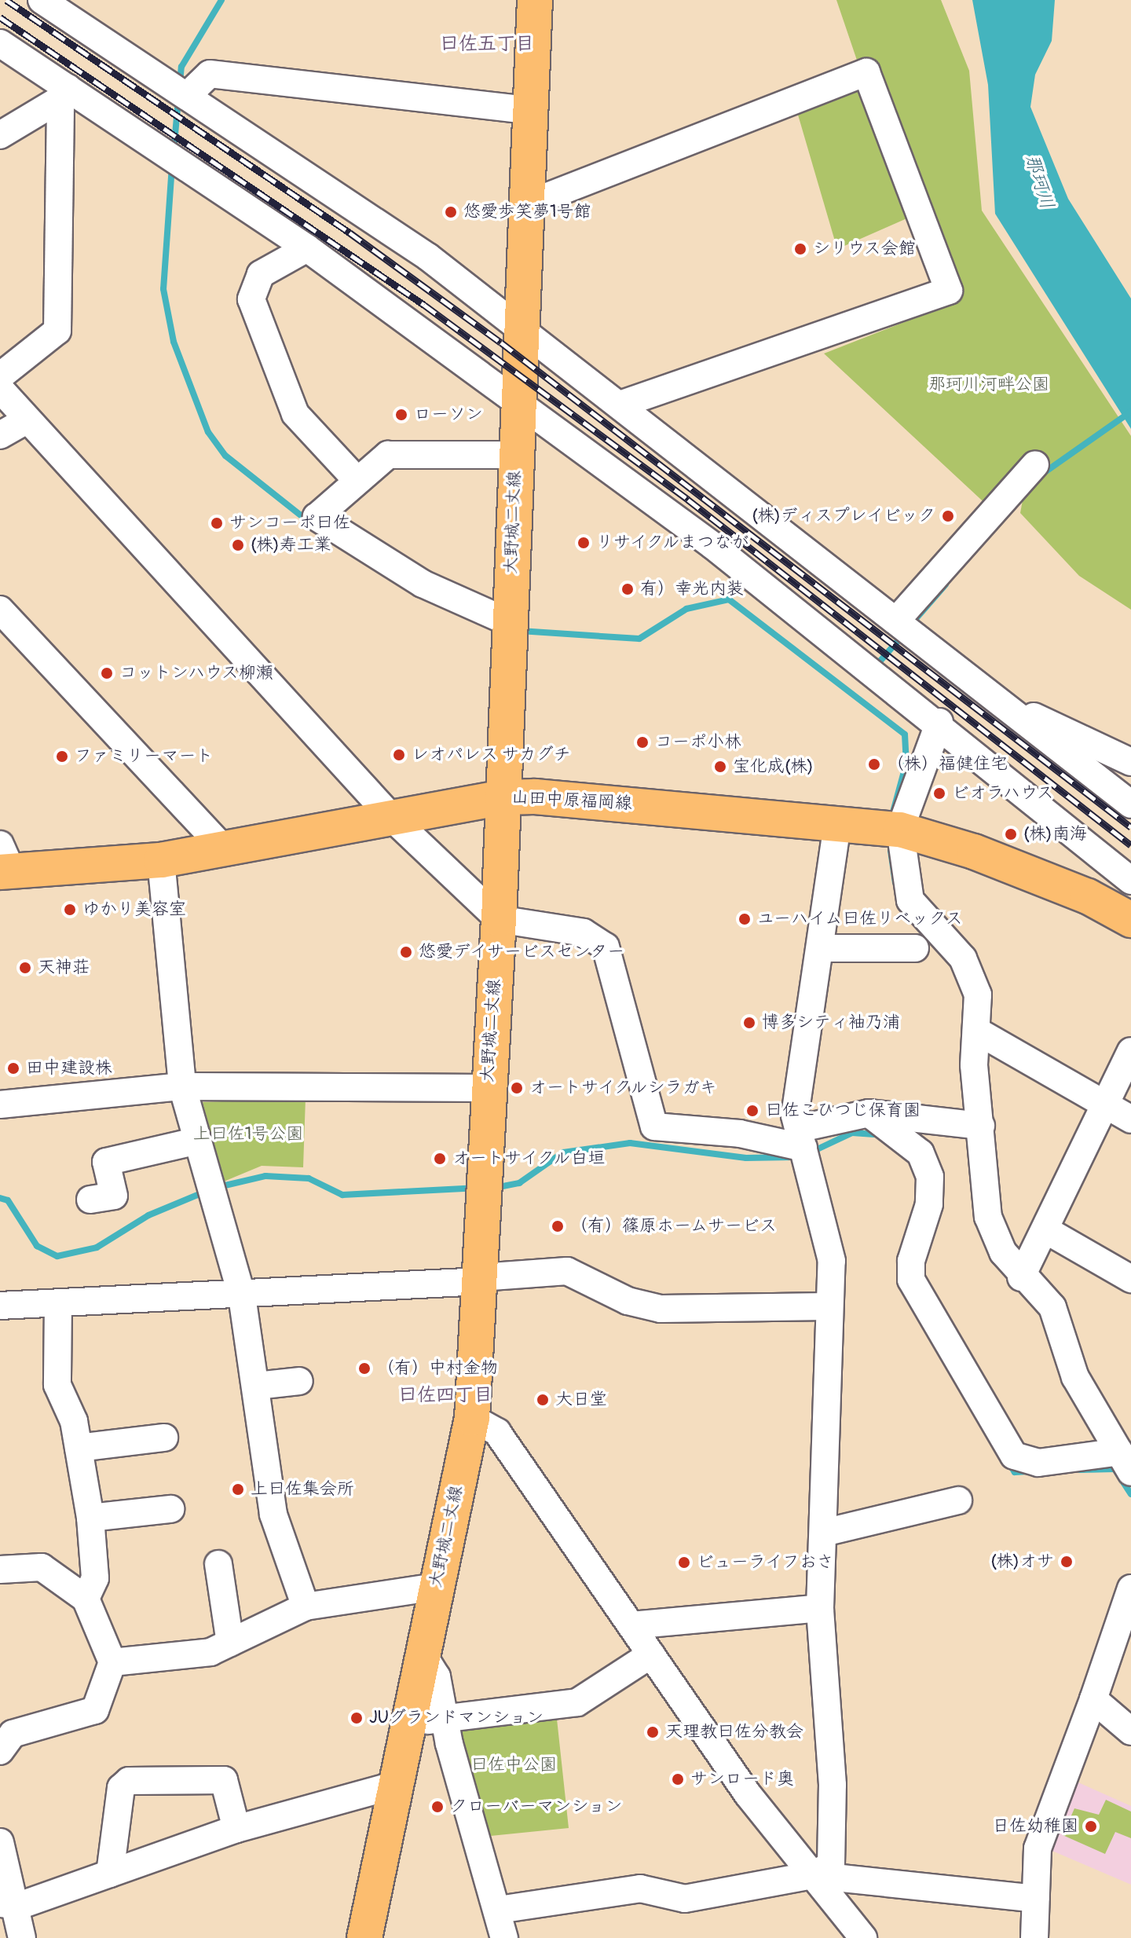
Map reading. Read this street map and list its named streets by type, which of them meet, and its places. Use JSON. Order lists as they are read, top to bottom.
{
  "streets": {
    "main road": ["大野城二丈線", "山田中原福岡線"]
  },
  "crossings": [
    ["大野城二丈線", "山田中原福岡線"]
  ],
  "districts": ["曰佐五丁目", "曰佐四丁目"],
  "water": ["那珂川"],
  "parks": ["那珂川河畔公園", "上曰佐1号公園", "曰佐中公園"],
  "places": [
    "悠愛歩笑夢1号館",
    "シリウス会館",
    "ローソン",
    "(株)ディスプレイビック",
    "サンコーポ曰佐",
    "リサイクルまつなが",
    "(株)寿工業",
    "有）幸光内装",
    "コットンハウス柳瀬",
    "コーポ小林",
    "レオパレス サカグチ",
    "ファミリーマート",
    "（株）福健住宅",
    "宝化成(株)",
    "ビオラハウス",
    "(株)南海",
    "ゆかり美容室",
    "ユーハイム曰佐リベックス",
    "悠愛デイサービスセンター",
    "天神荘",
    "博多シティ袖乃浦",
    "田中建設株",
    "オートサイクルシラガキ",
    "曰佐こひつじ保育園",
    "オートサイクル白垣",
    "（有）篠原ホームサービス",
    "（有）中村金物",
    "大日堂",
    "上曰佐集会所",
    "(株)オサ",
    "ビューライフおさ",
    "JUグランドマンション",
    "天理教曰佐分教会",
    "サンロード奥",
    "クローバーマンション",
    "日佐幼稚園"
  ]
}
